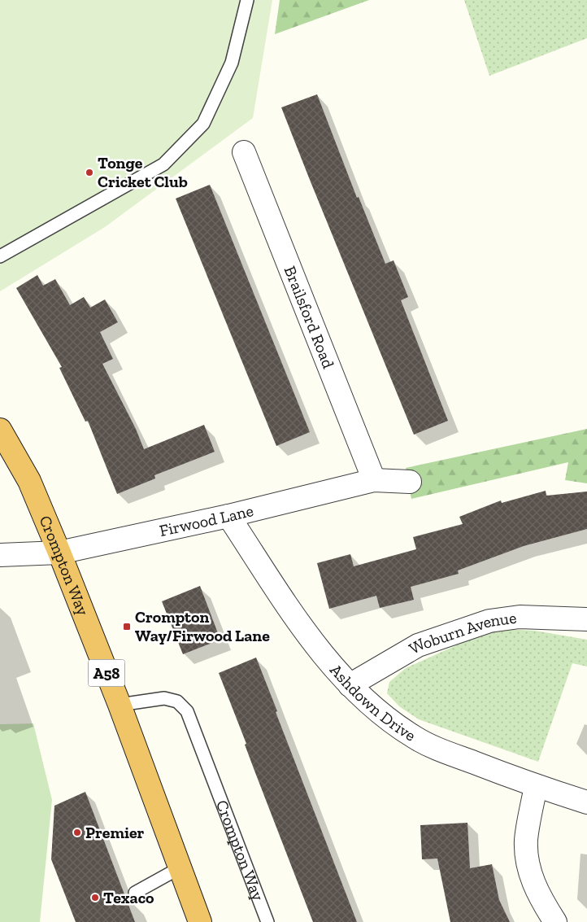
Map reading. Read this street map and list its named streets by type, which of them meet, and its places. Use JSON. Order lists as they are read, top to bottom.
{
  "streets": {
    "highway": ["Crompton Way", "A58"],
    "street": [
      "Brailsford Road",
      "Firwood Lane",
      "Woburn Avenue",
      "Ashdown Drive"
    ]
  },
  "crossings": [
    ["Brailsford Road", "Firwood Lane"],
    ["Firwood Lane", "Crompton Way"],
    ["Firwood Lane", "Ashdown Drive"],
    ["Woburn Avenue", "Ashdown Drive"]
  ],
  "places": {
    "other": ["Tonge Cricket Club", "Premier", "Texaco"],
    "transit": ["Crompton Way/Firwood Lane"]
  }
}
